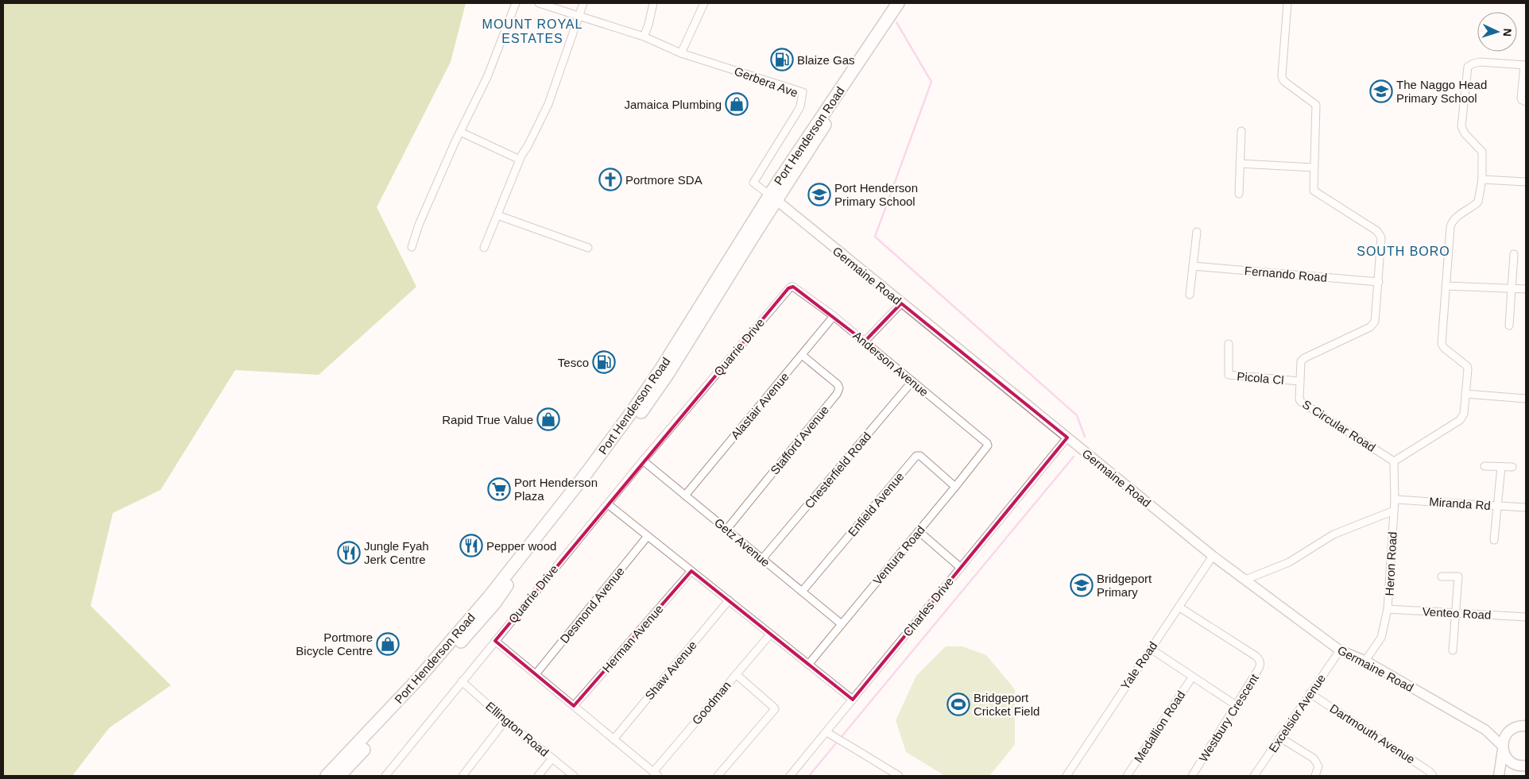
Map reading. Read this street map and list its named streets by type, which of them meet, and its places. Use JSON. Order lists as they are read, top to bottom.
{
  "streets": {
    "main road": ["Port Henderson Road"],
    "street": [
      "Gerbera Ave",
      "Fernando Road",
      "Germaine Road",
      "Quarrie Drive",
      "Anderson Avenue",
      "Picola Cl",
      "Alastair Avenue",
      "S Circular Road",
      "Stafford Avenue",
      "Chesterfield Road",
      "Miranda Rd",
      "Enfield Avenue",
      "Getz Avenue",
      "Ventura Road",
      "Heron Road",
      "Desmond Avenue",
      "Charles Drive",
      "Venteo Road",
      "Herman Avenue",
      "Yale Road",
      "Shaw Avenue",
      "Goodman",
      "Excelsior Avenue",
      "Westbury Crescent",
      "Medallion Road",
      "Ellington Road",
      "Dartmouth Avenue"
    ]
  },
  "crossings": [
    ["Gerbera Ave", "Port Henderson Road"],
    ["Gerbera Ave", "Germaine Road"],
    ["Port Henderson Road", "Germaine Road"],
    ["Fernando Road", "S Circular Road"],
    ["Germaine Road", "Heron Road"],
    ["Germaine Road", "Charles Drive"],
    ["Germaine Road", "Yale Road"],
    ["Germaine Road", "Excelsior Avenue"],
    ["Quarrie Drive", "Anderson Avenue"],
    ["Quarrie Drive", "Getz Avenue"],
    ["Quarrie Drive", "Ellington Road"],
    ["Anderson Avenue", "Alastair Avenue"],
    ["Anderson Avenue", "Chesterfield Road"],
    ["Anderson Avenue", "Ventura Road"],
    ["Picola Cl", "S Circular Road"],
    ["Alastair Avenue", "Stafford Avenue"],
    ["Alastair Avenue", "Getz Avenue"],
    ["S Circular Road", "Heron Road"],
    ["Stafford Avenue", "Getz Avenue"],
    ["Chesterfield Road", "Getz Avenue"],
    ["Miranda Rd", "Heron Road"],
    ["Enfield Avenue", "Getz Avenue"],
    ["Enfield Avenue", "Ventura Road"],
    ["Getz Avenue", "Ventura Road"],
    ["Heron Road", "Venteo Road"],
    ["Yale Road", "Westbury Crescent"],
    ["Excelsior Avenue", "Dartmouth Avenue"]
  ],
  "districts": ["MOUNT ROYAL ESTATES", "SOUTH BORO"],
  "places": {
    "fuel station": ["Blaize Gas", "Tesco"],
    "school or university": ["The Naggo Head Primary School", "Port Henderson Primary School", "Bridgeport Primary"],
    "shop": ["Jamaica Plumbing", "Rapid True Value", "Portmore Bicycle Centre"],
    "church": ["Portmore SDA"],
    "supermarket": ["Port Henderson Plaza"],
    "restaurant": ["Pepper wood", "Jungle Fyah Jerk Centre"],
    "sports": ["Bridgeport Cricket Field"]
  },
  "north": "right"
}
